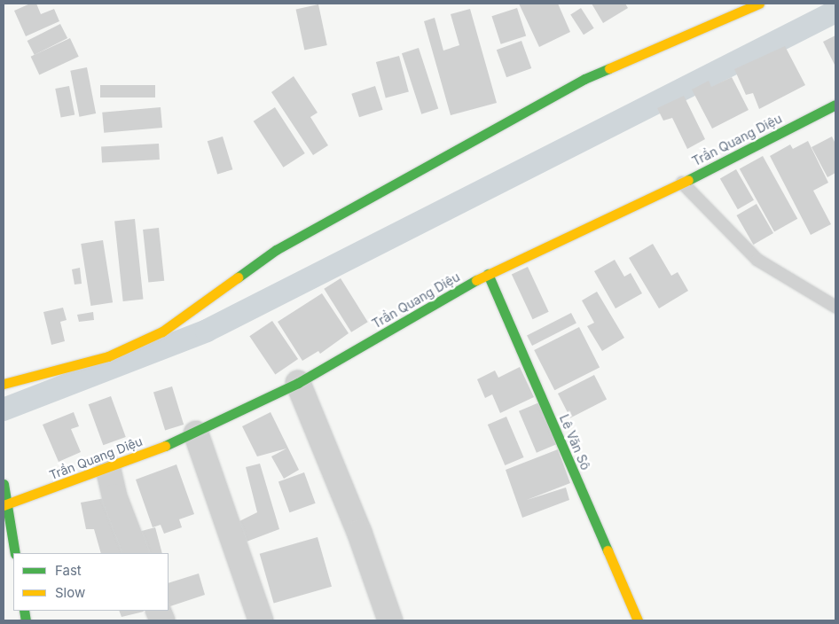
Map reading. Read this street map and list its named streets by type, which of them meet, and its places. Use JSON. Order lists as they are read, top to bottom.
{
  "streets": {
    "street": ["Trần Quang Diệu", "Lê Văn Sô"]
  },
  "crossings": [
    ["Trần Quang Diệu", "Lê Văn Sô"]
  ],
  "legend": ["Fast", "Slow"]
}
